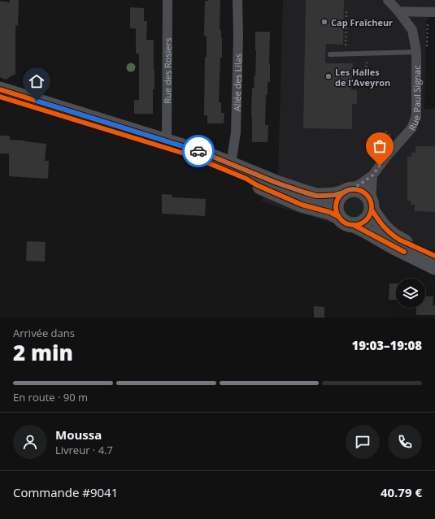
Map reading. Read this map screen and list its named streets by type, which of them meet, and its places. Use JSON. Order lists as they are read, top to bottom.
{
  "streets": {
    "street": ["Rue des Rosiers", "Allée des Lilas", "Rue Paul Signac"]
  },
  "places": ["Cap Fraîcheur", "Les Halles de l'Aveyron"],
  "page": {
    "heading": ["2 min", "Arrivée dans", "19:03–19:08"],
    "panel": [
      "Moussa",
      "Livreur · 4.7",
      "Commande #9041",
      "40.79 €"
    ],
    "bar": "En route · 90 m"
  }
}
